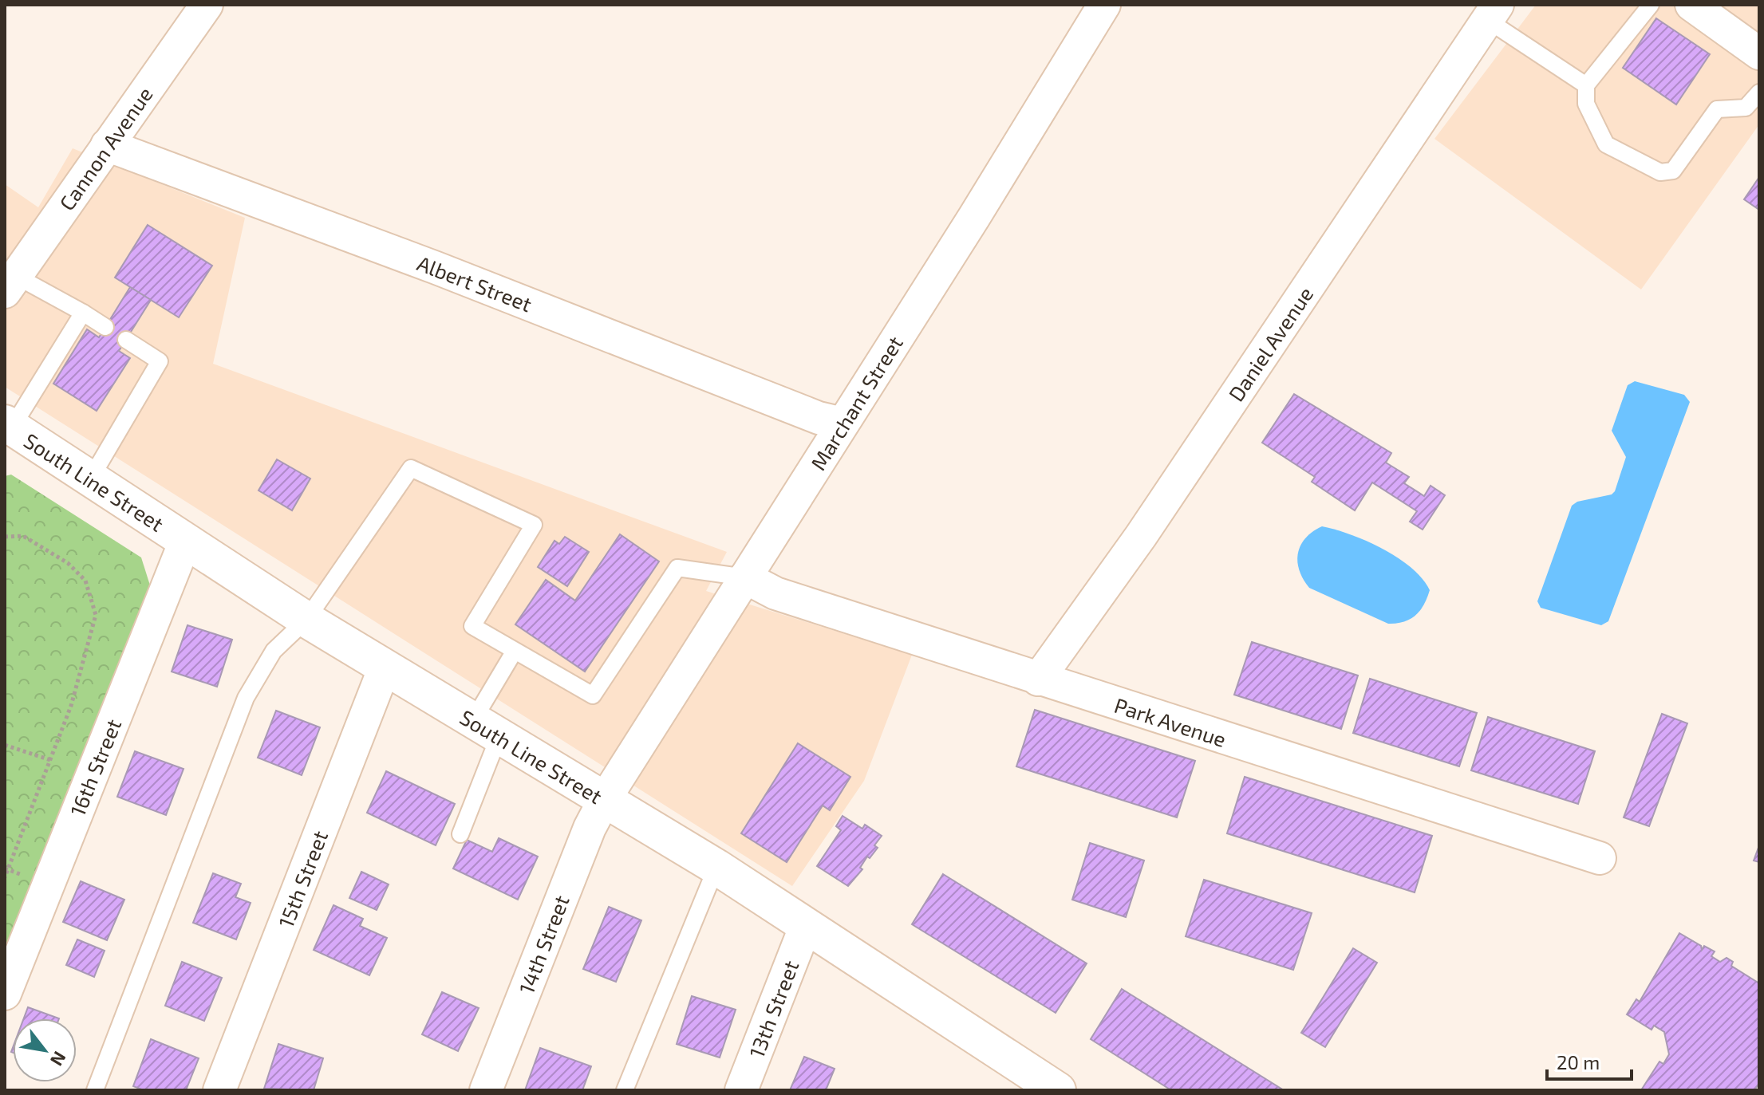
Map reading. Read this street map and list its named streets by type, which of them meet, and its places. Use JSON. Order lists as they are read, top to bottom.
{
  "streets": {
    "main road": ["South Line Street"],
    "street": [
      "Cannon Avenue",
      "Albert Street",
      "Daniel Avenue",
      "Marchant Street",
      "Park Avenue",
      "16th Street",
      "15th Street",
      "14th Street",
      "13th Street"
    ]
  },
  "crossings": [
    ["Cannon Avenue", "Albert Street"],
    ["Albert Street", "Marchant Street"],
    ["Daniel Avenue", "Park Avenue"],
    ["Marchant Street", "South Line Street"],
    ["Marchant Street", "Park Avenue"],
    ["Marchant Street", "14th Street"],
    ["South Line Street", "16th Street"],
    ["South Line Street", "15th Street"],
    ["South Line Street", "14th Street"],
    ["South Line Street", "13th Street"]
  ],
  "scale_bar": "20 m",
  "north": "bottom right"
}
